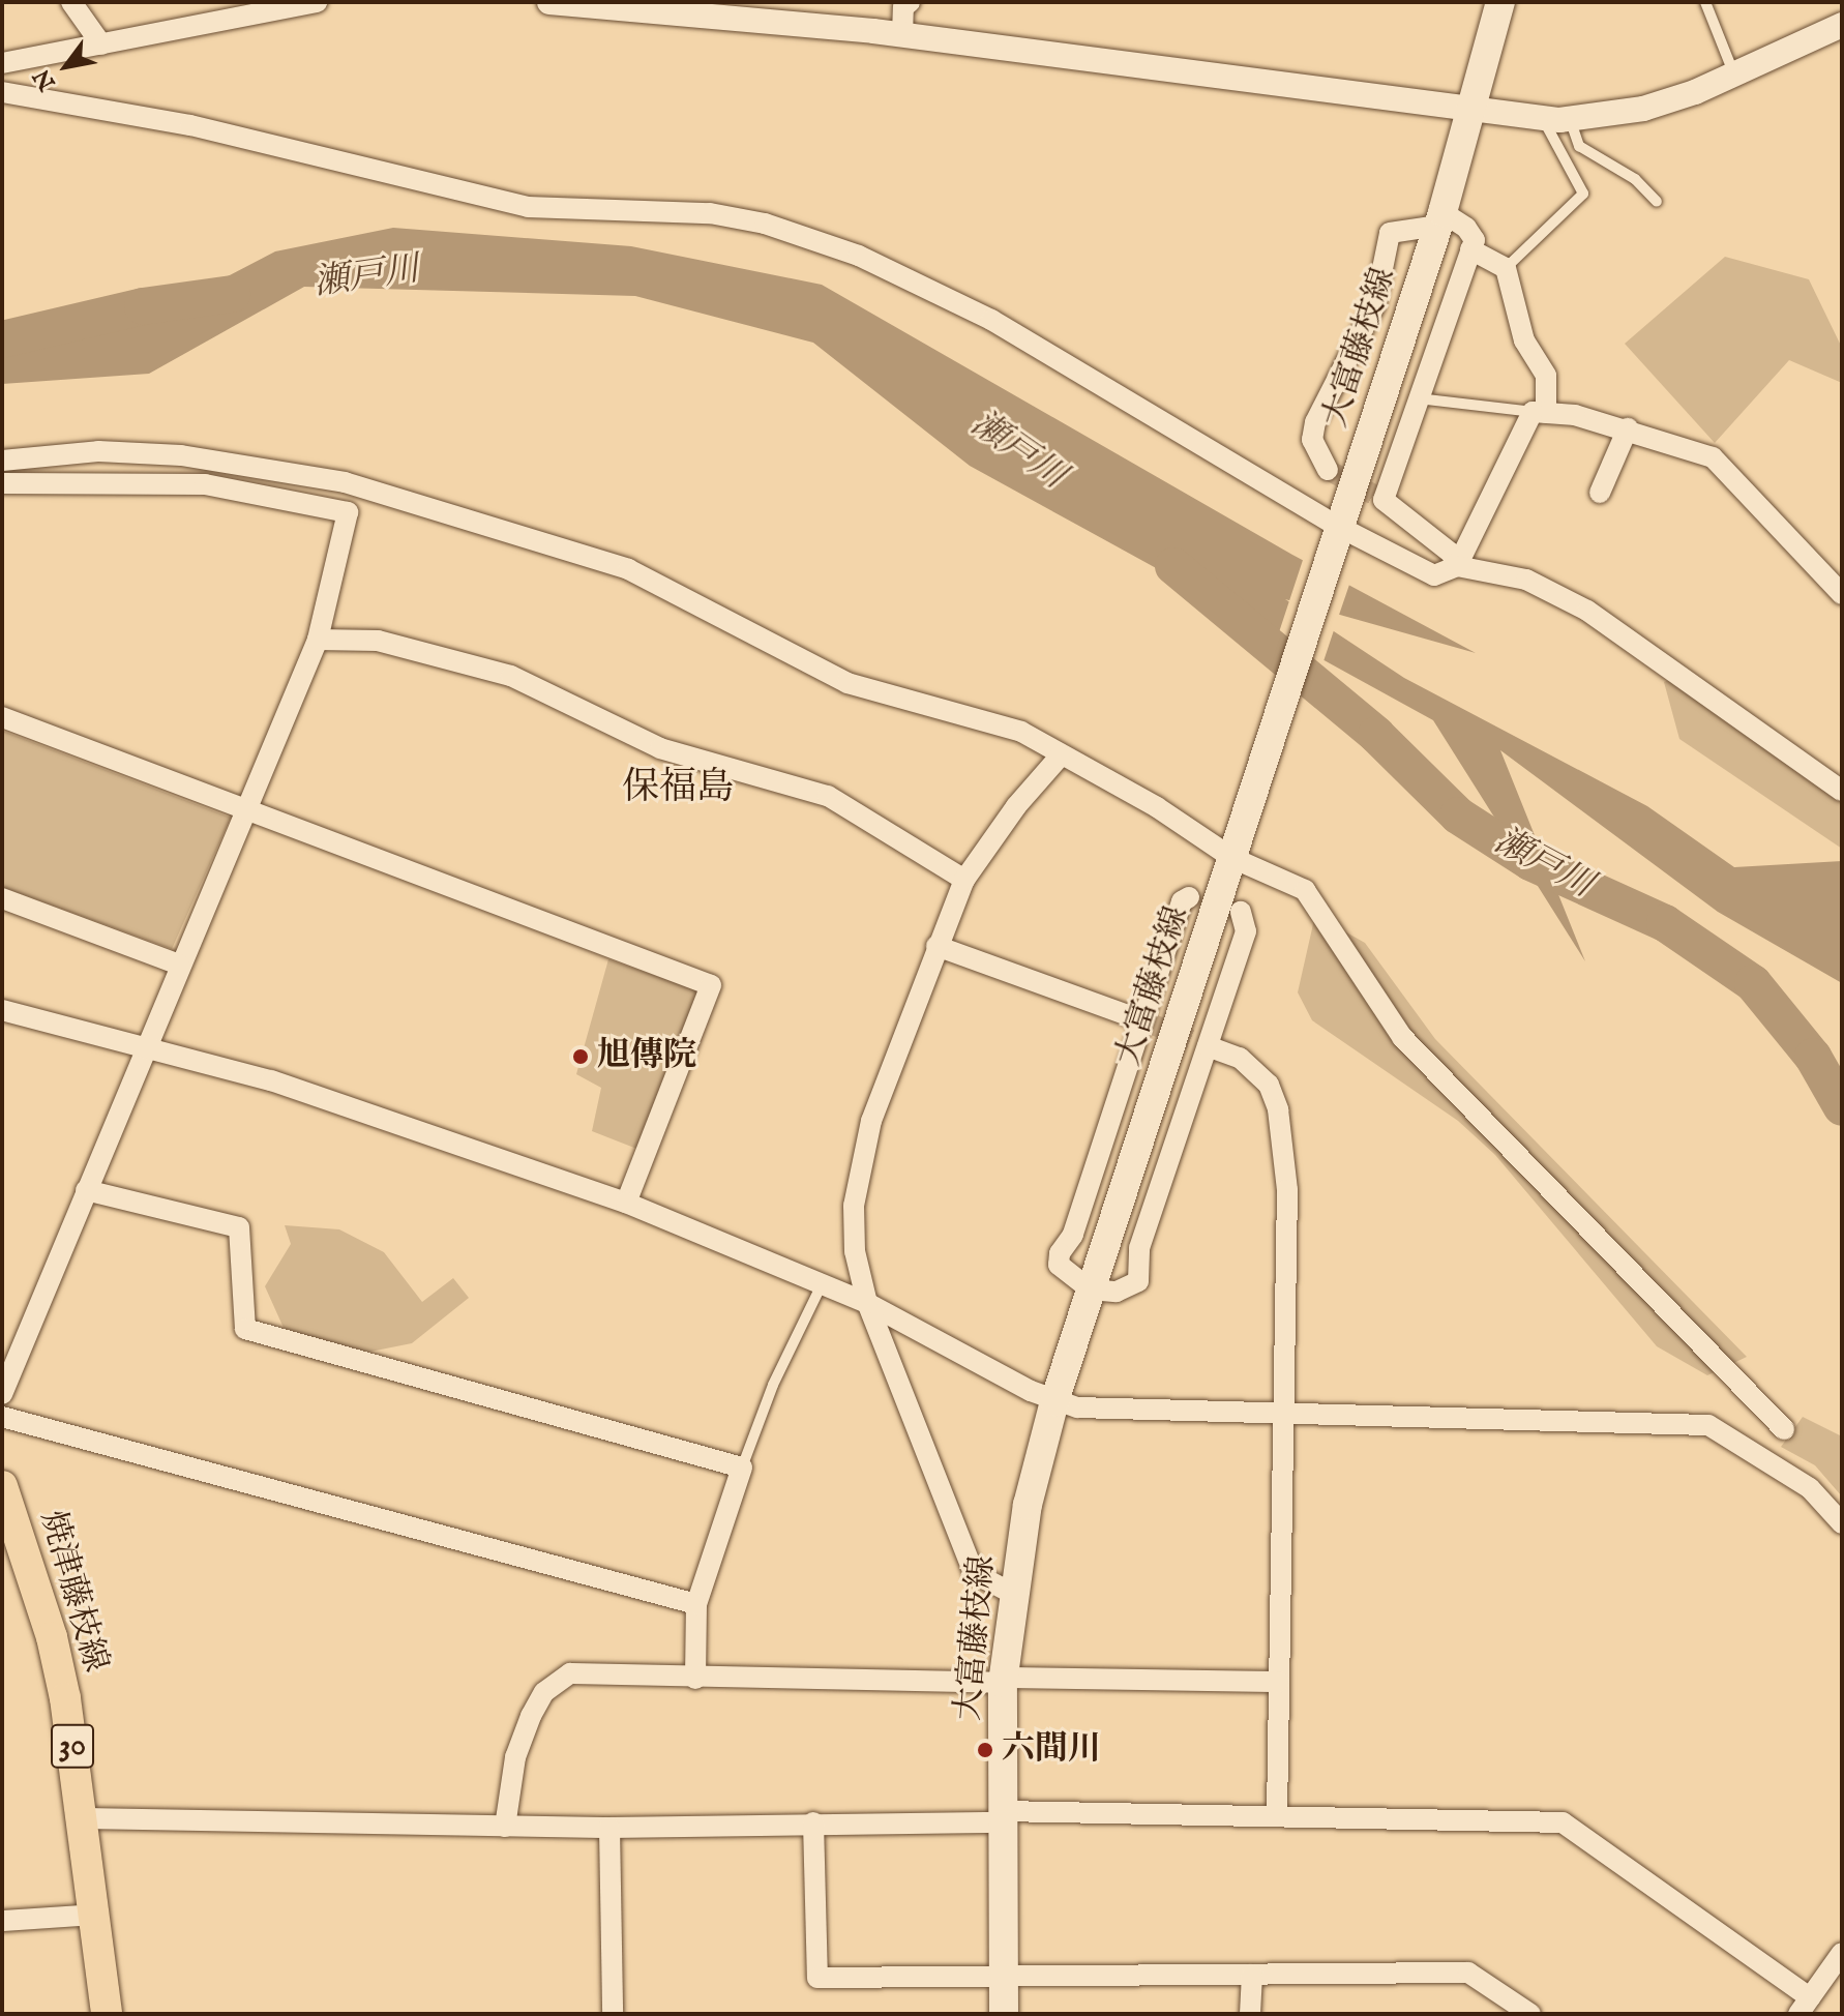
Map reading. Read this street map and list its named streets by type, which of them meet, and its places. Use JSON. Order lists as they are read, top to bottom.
{
  "streets": {
    "main road": ["大富藤枝線", "焼津藤枝線", "30"]
  },
  "districts": ["保福島"],
  "water": ["瀬戸川"],
  "places": ["旭傳院", "六間川"],
  "north": "bottom left"
}
